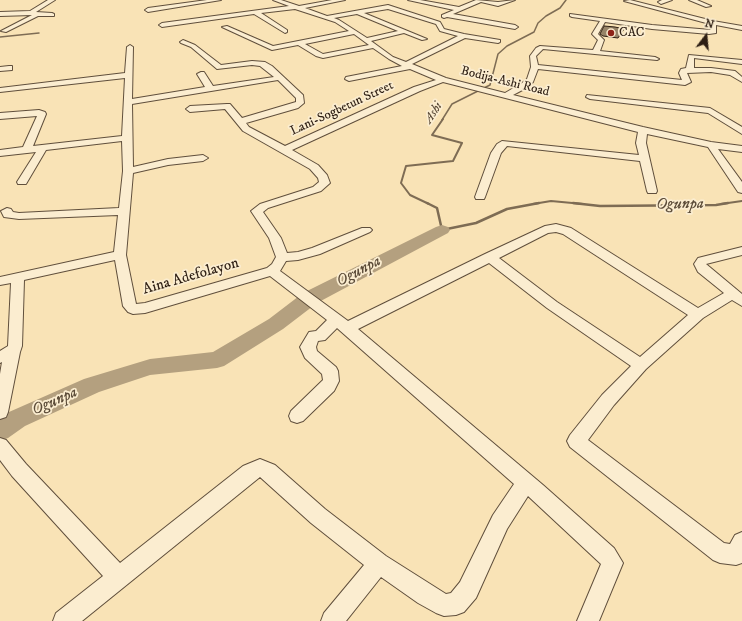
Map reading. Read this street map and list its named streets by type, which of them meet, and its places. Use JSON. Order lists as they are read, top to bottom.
{
  "streets": {
    "street": ["Bodija-Ashi Road", "Lani-Sogbetun Street", "Aina Adefolayon"]
  },
  "crossings": [
    ["Bodija-Ashi Road", "Lani-Sogbetun Street"]
  ],
  "water": ["Ashi", "Ogunpa"],
  "places": ["CAC"],
  "north": "top"
}
